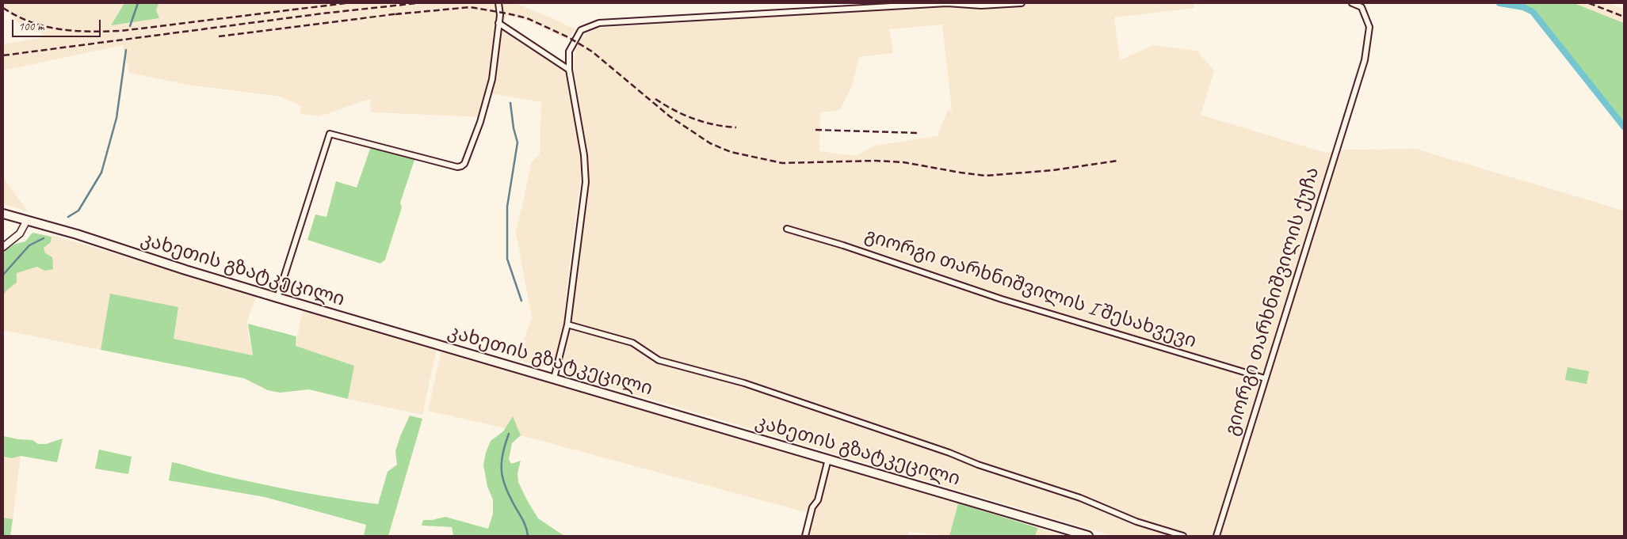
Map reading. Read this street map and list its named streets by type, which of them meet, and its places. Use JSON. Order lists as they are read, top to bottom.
{
  "streets": {
    "highway": ["კახეთის გზატკეცილი"],
    "street": ["გიორგი თარხნიშვილის I შესახვევი", "გიორგი თარხნიშვილის ქუჩა"]
  },
  "crossings": [
    ["გიორგი თარხნიშვილის I შესახვევი", "გიორგი თარხნიშვილის ქუჩა"]
  ],
  "scale_bar": "100 m"
}
